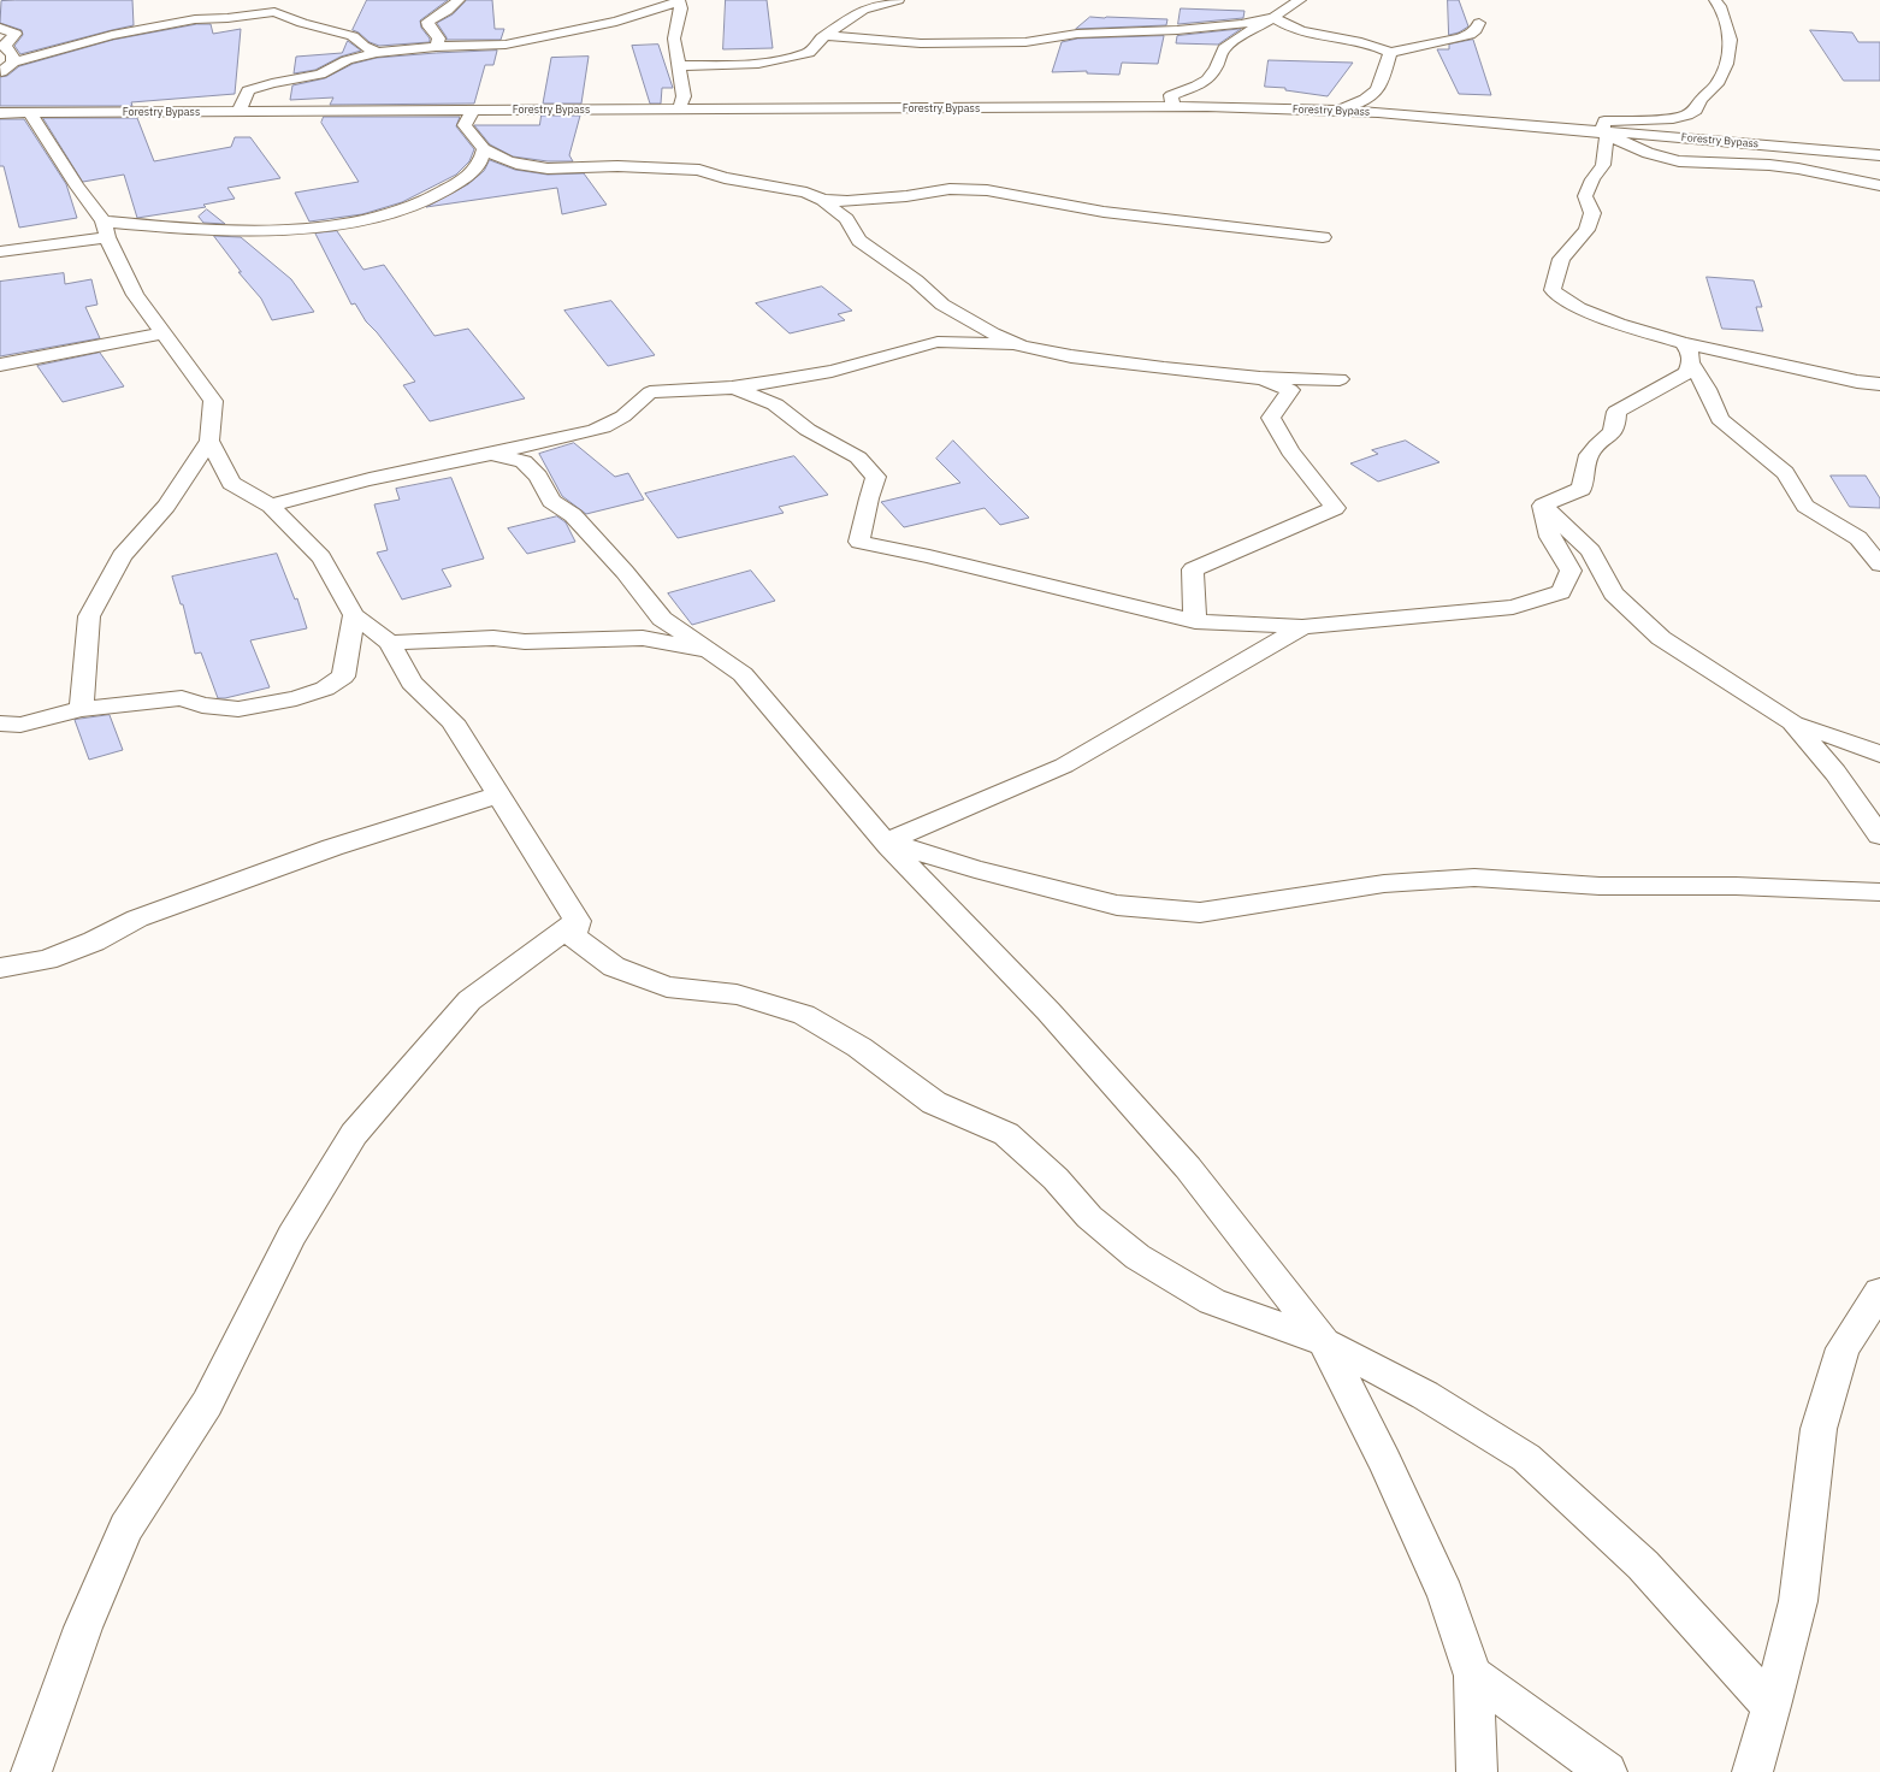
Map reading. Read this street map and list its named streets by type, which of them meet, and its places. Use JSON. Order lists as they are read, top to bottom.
{
  "streets": {
    "street": ["Forestry Bypass"]
  }
}
